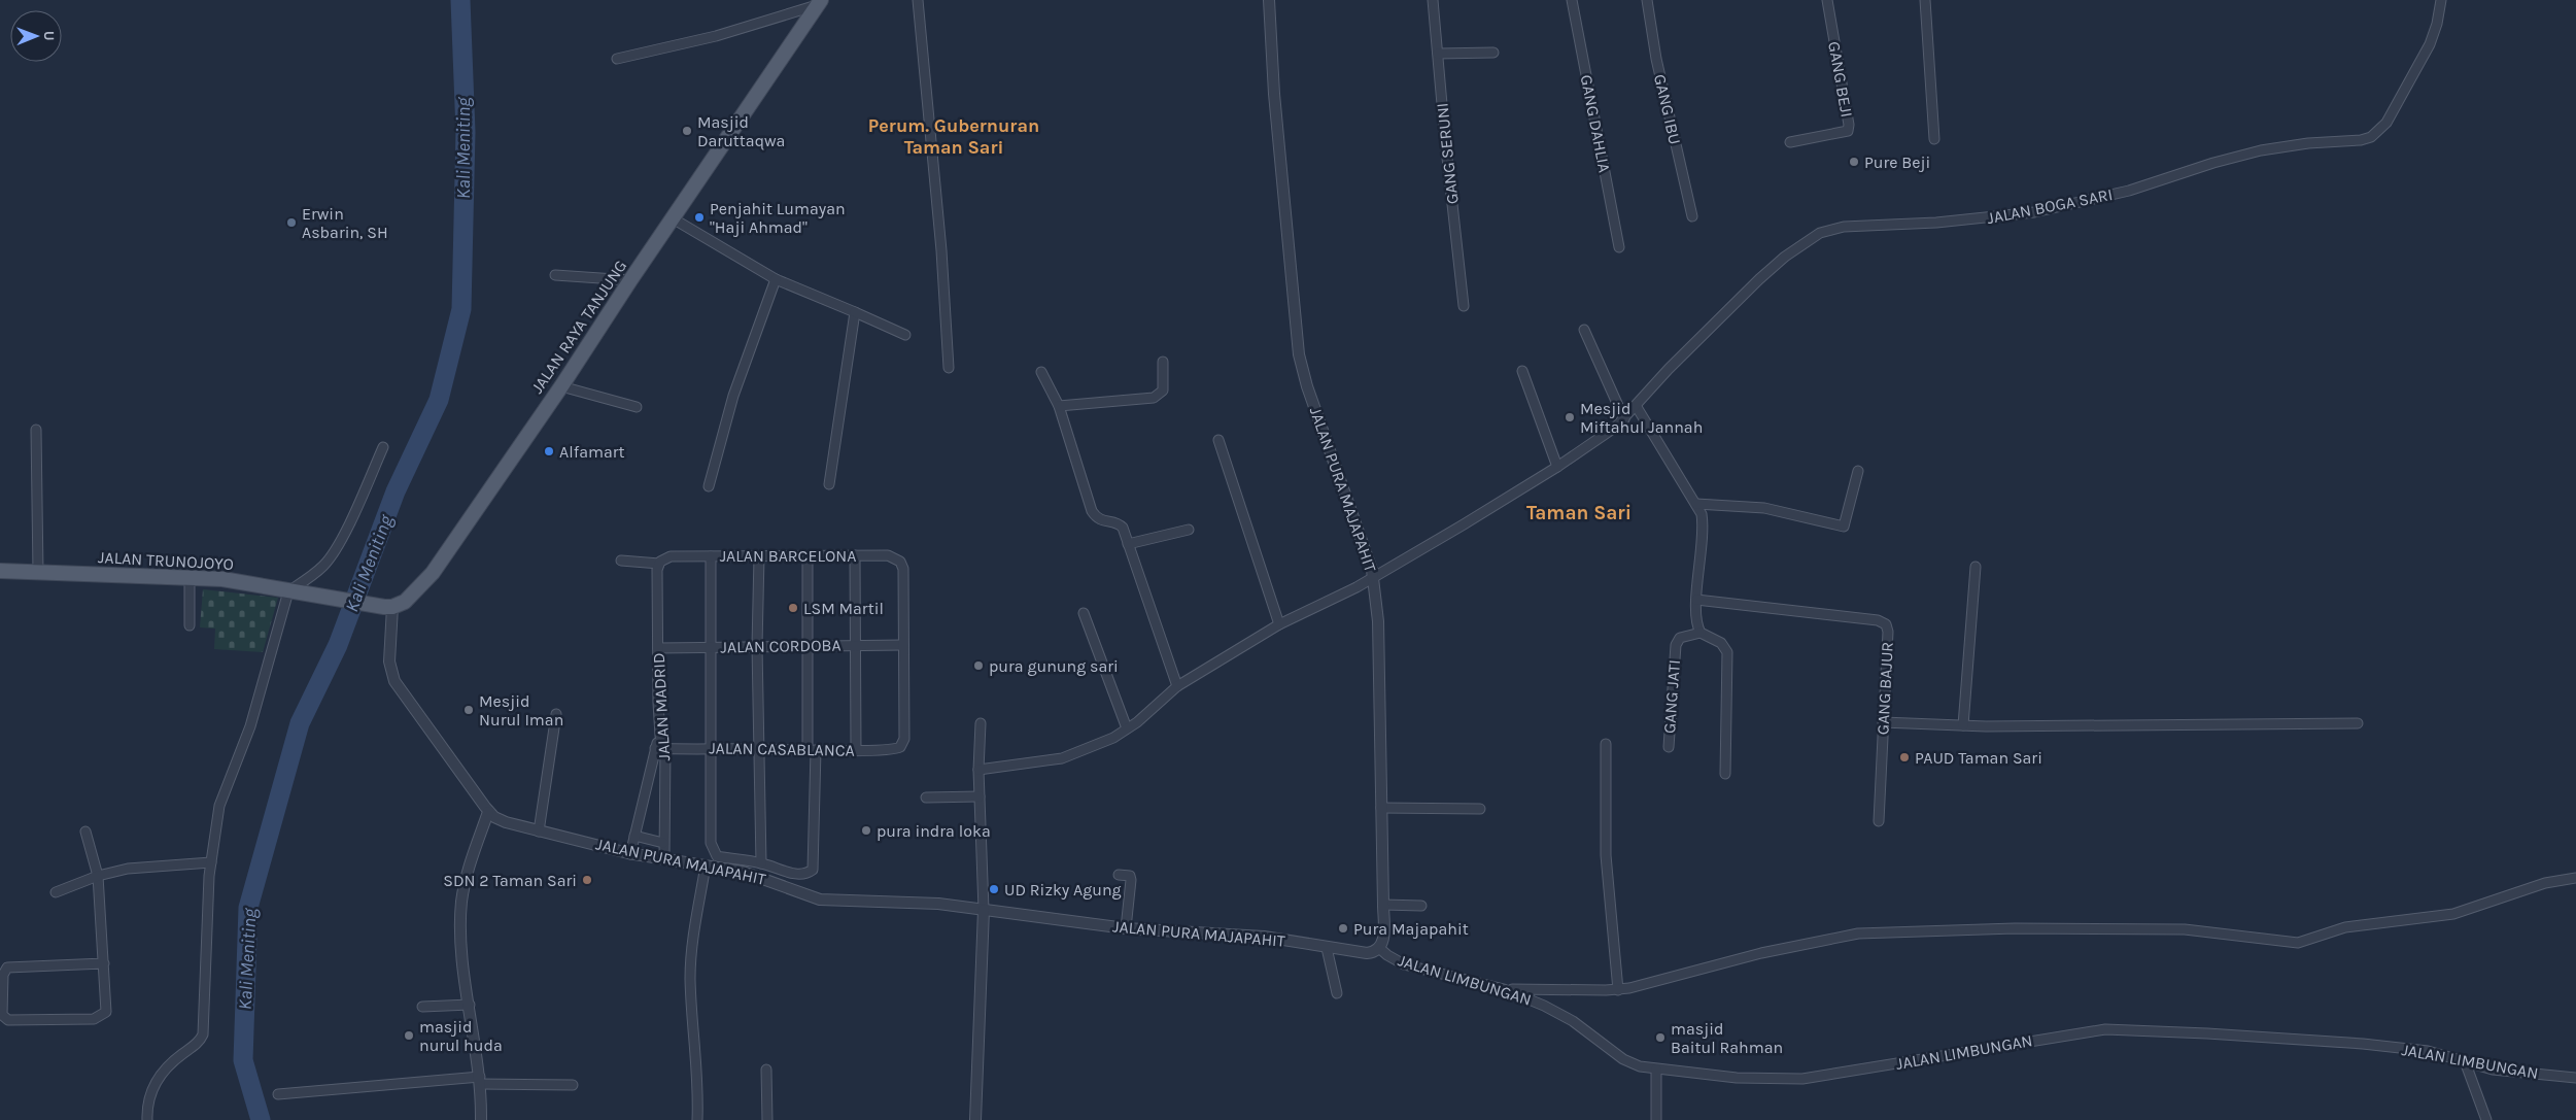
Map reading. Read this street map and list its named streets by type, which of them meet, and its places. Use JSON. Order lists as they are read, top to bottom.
{
  "streets": {
    "main road": ["JALAN RAYA TANJUNG", "JALAN TRUNOJOYO"],
    "street": [
      "GANG BEJI",
      "GANG IBU",
      "GANG DAHLIA",
      "GANG SERUNI",
      "JALAN BOGA SARI",
      "JALAN PURA MAJAPAHIT",
      "JALAN BARCELONA",
      "JALAN CORDOBA",
      "GANG BAJUR",
      "GANG JATI",
      "JALAN MADRID",
      "JALAN CASABLANCA",
      "JALAN LIMBUNGAN"
    ]
  },
  "crossings": [
    ["JALAN BOGA SARI", "JALAN PURA MAJAPAHIT"],
    ["JALAN RAYA TANJUNG", "JALAN PURA MAJAPAHIT"],
    ["JALAN RAYA TANJUNG", "JALAN TRUNOJOYO"],
    ["JALAN PURA MAJAPAHIT", "JALAN TRUNOJOYO"],
    ["JALAN PURA MAJAPAHIT", "JALAN MADRID"],
    ["JALAN PURA MAJAPAHIT", "JALAN LIMBUNGAN"],
    ["JALAN BARCELONA", "JALAN CORDOBA"],
    ["JALAN BARCELONA", "JALAN MADRID"],
    ["JALAN BARCELONA", "JALAN CASABLANCA"],
    ["JALAN CORDOBA", "JALAN MADRID"],
    ["JALAN CORDOBA", "JALAN CASABLANCA"],
    ["JALAN MADRID", "JALAN CASABLANCA"]
  ],
  "districts": ["Perum. Gubernuran Taman Sari", "Taman Sari"],
  "water": ["Kali Meniting"],
  "places": [
    "Masjid Daruttaqwa",
    "Pure Beji",
    "Penjahit Lumayan \"Haji Ahmad\"",
    "Erwin Asbarin, SH",
    "Mesjid Miftahul Jannah",
    "Alfamart",
    "LSM Martil",
    "pura gunung sari",
    "Mesjid Nurul Iman",
    "PAUD Taman Sari",
    "pura indra loka",
    "SDN 2 Taman Sari",
    "UD Rizky Agung",
    "Pura Majapahit",
    "masjid nurul huda",
    "masjid Baitul Rahman"
  ],
  "north": "right"
}
